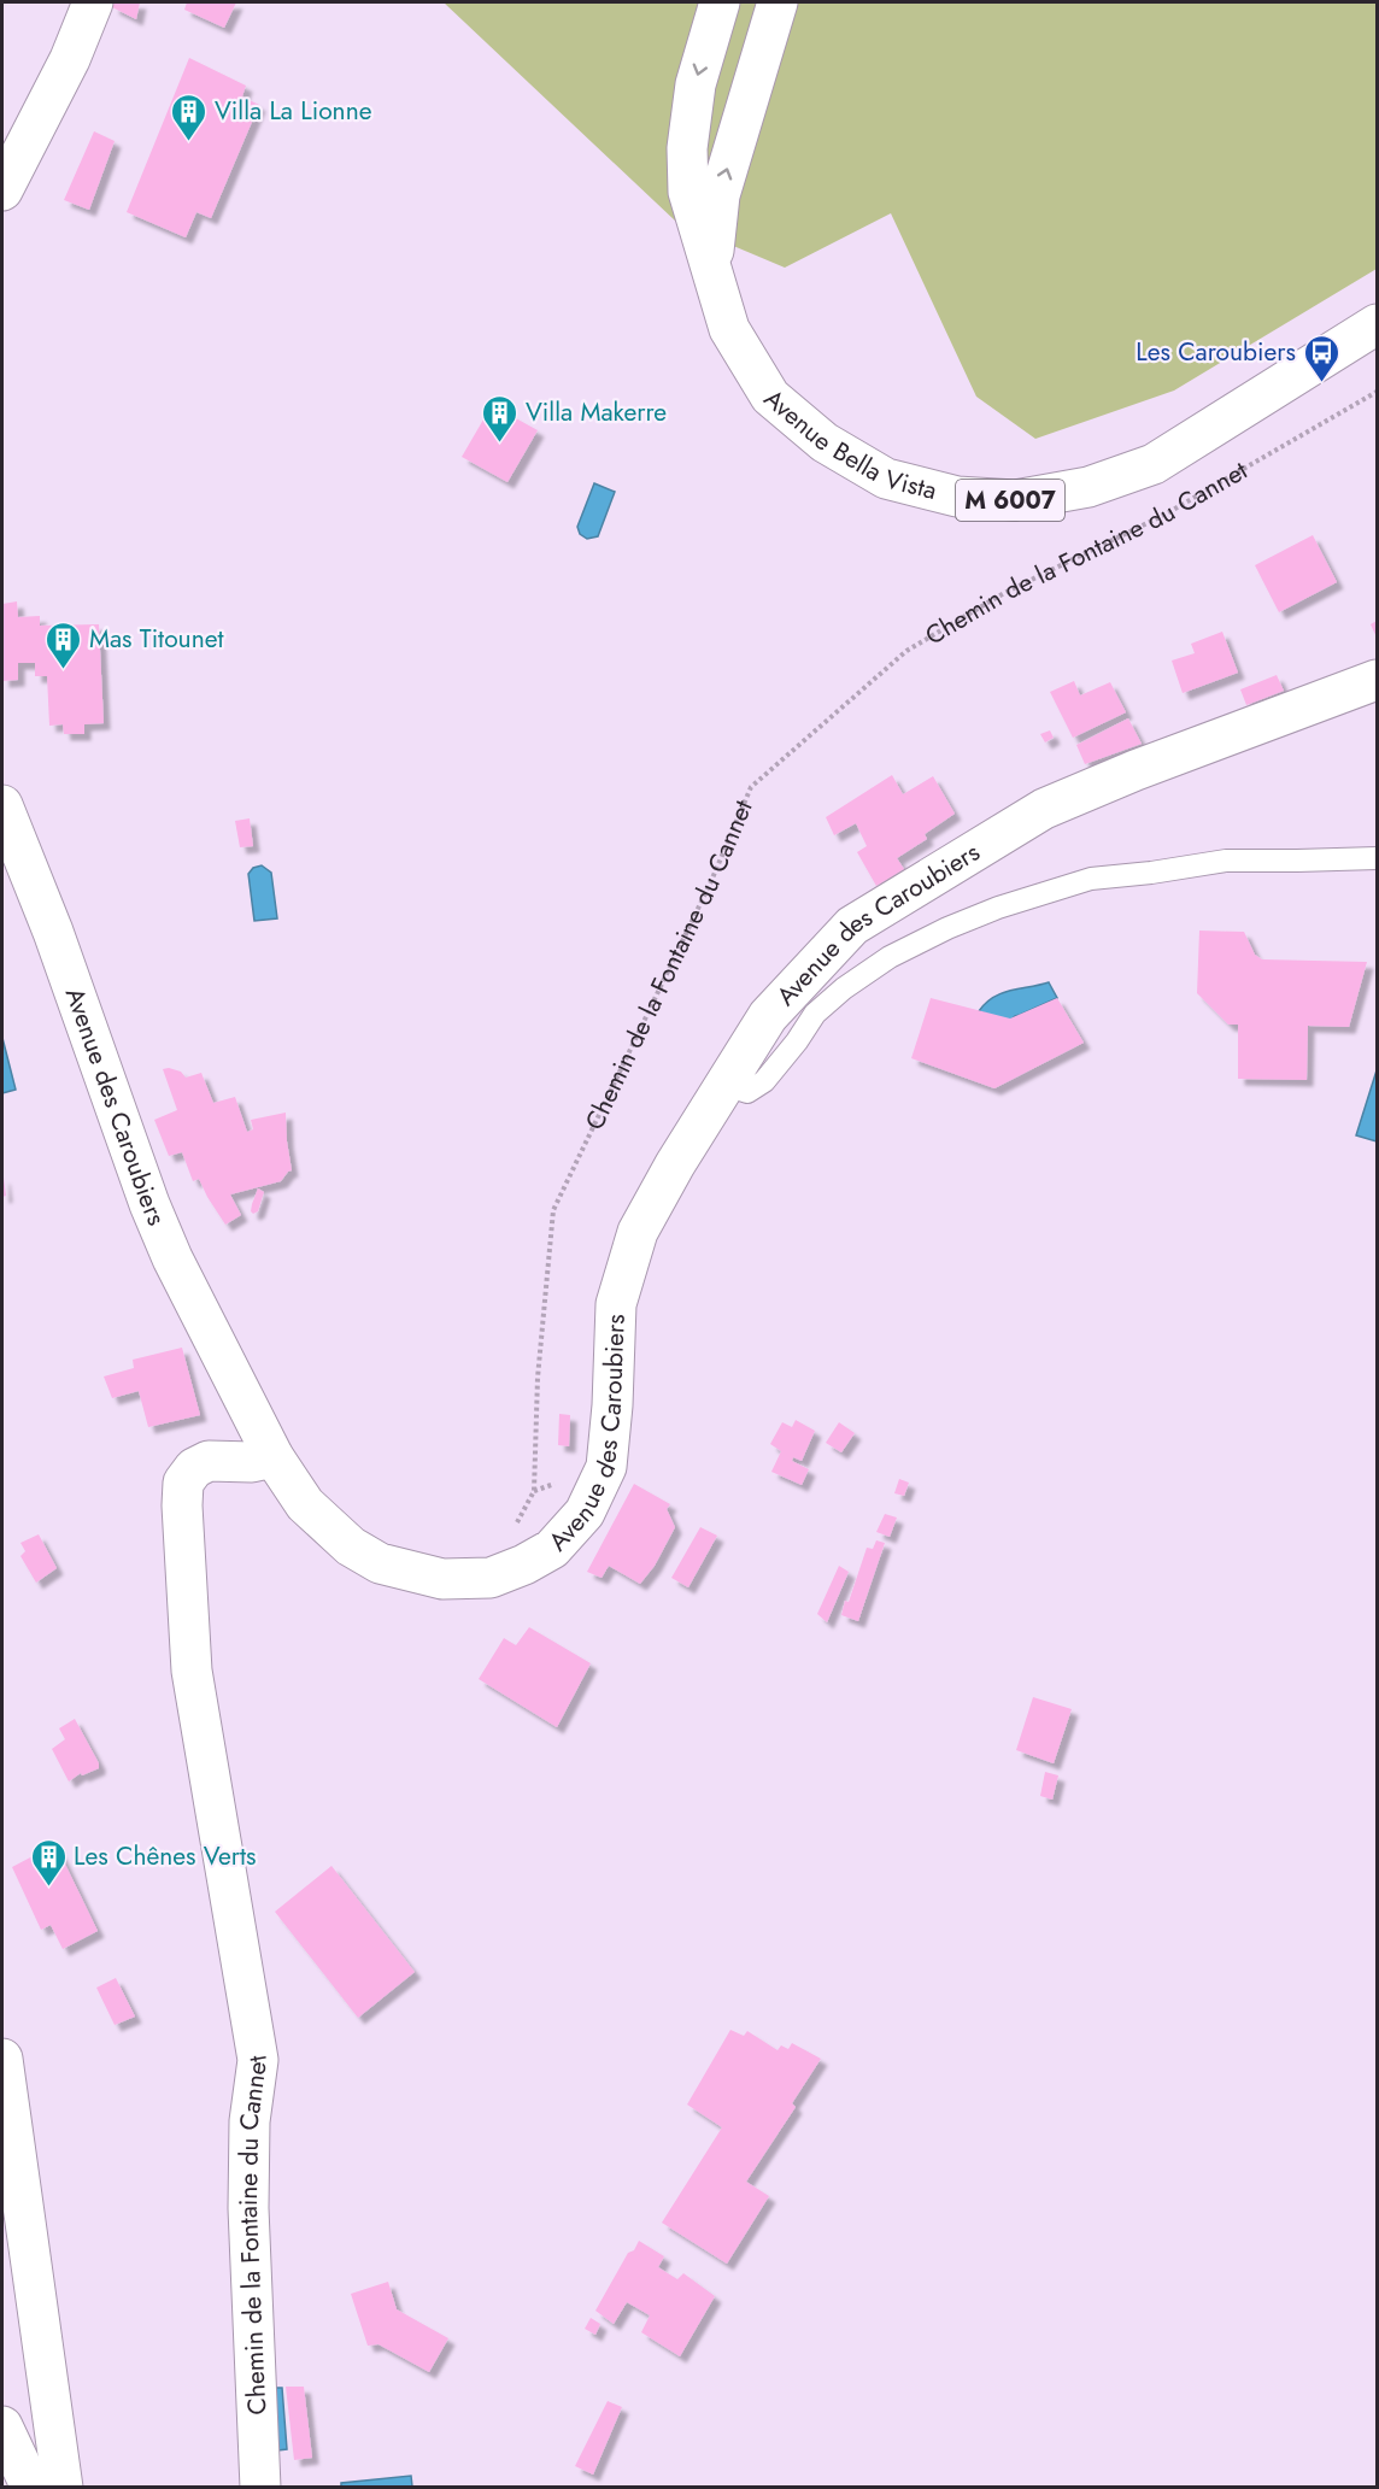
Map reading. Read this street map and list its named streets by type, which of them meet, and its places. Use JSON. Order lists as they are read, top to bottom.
{
  "streets": {
    "street": [
      "Avenue Bella Vista",
      "M 6007",
      "Chemin de la Fontaine du Cannet",
      "Avenue des Caroubiers"
    ]
  },
  "crossings": [
    ["Chemin de la Fontaine du Cannet", "Avenue des Caroubiers"]
  ],
  "places": {
    "building": [
      "Villa La Lionne",
      "Villa Makerre",
      "Mas Titounet",
      "Les Chênes Verts"
    ],
    "bus stop": ["Les Caroubiers"]
  }
}
